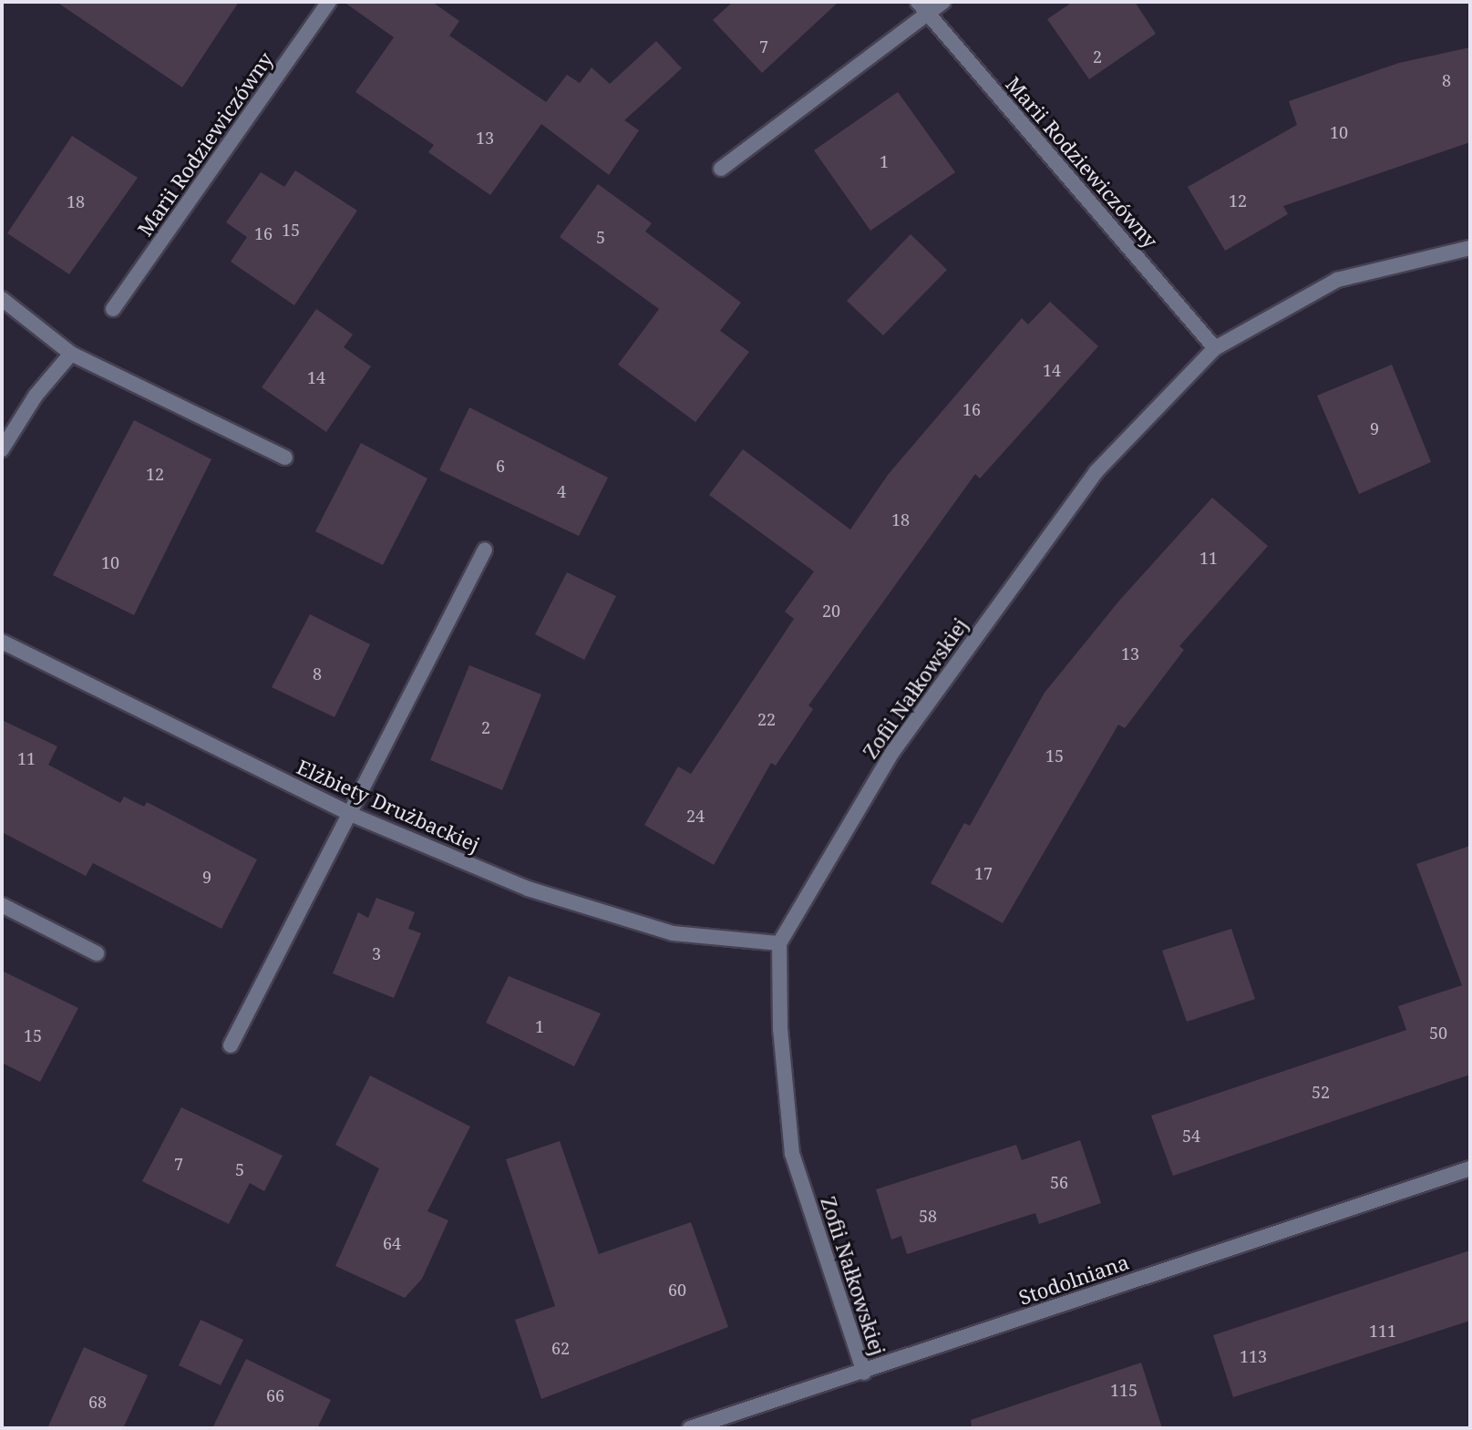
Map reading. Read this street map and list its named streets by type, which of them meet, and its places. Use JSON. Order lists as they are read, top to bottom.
{
  "streets": {
    "street": [
      "Marii Rodziewiczówny",
      "Zofii Nałkowskiej",
      "Elżbiety Drużbackiej",
      "Stodolniana"
    ]
  },
  "crossings": [
    ["Marii Rodziewiczówny", "Zofii Nałkowskiej"],
    ["Zofii Nałkowskiej", "Elżbiety Drużbackiej"],
    ["Zofii Nałkowskiej", "Stodolniana"]
  ],
  "house_numbers": [
    "7",
    "2",
    "8",
    "10",
    "13",
    "1",
    "12",
    "18",
    "15",
    "16",
    "5",
    "14",
    "14",
    "16",
    "9",
    "6",
    "12",
    "4",
    "18",
    "11",
    "10",
    "20",
    "13",
    "8",
    "22",
    "2",
    "15",
    "11",
    "24",
    "17",
    "9",
    "3",
    "1",
    "50",
    "15",
    "52",
    "54",
    "7",
    "5",
    "56",
    "58",
    "64",
    "60",
    "111",
    "62",
    "113",
    "115",
    "66",
    "68"
  ]
}
